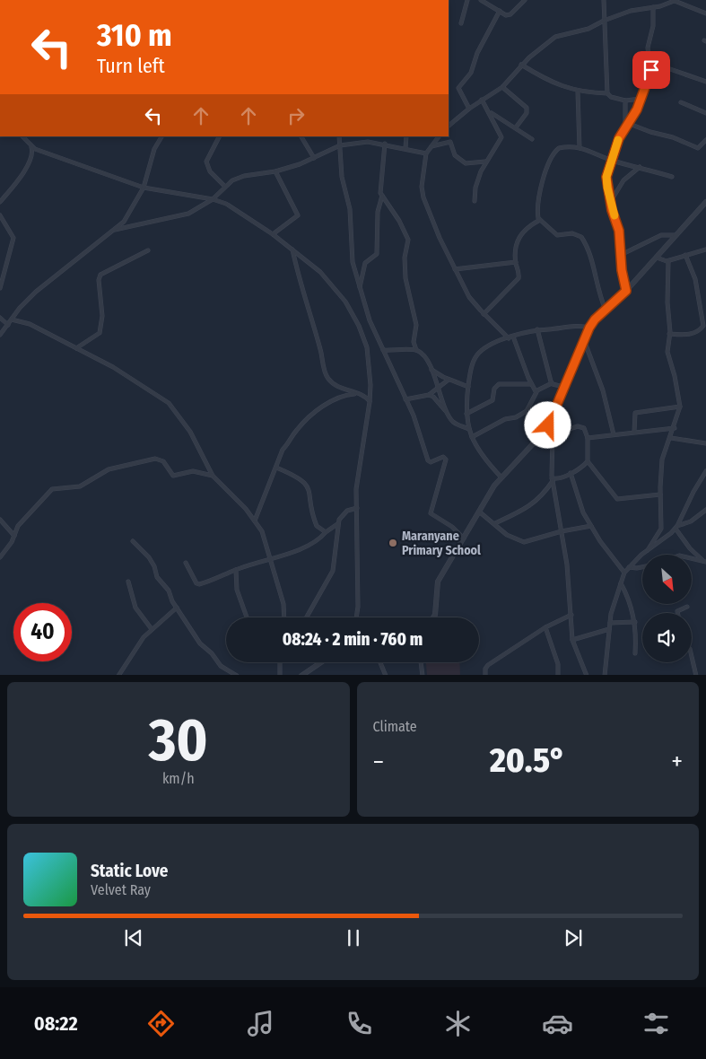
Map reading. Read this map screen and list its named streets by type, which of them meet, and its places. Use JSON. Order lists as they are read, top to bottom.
{
  "places": ["Maranyane Primary School"],
  "north": "bottom right",
  "page": {
    "turn": ["310 m", "Turn left"],
    "limit": "40",
    "trip": "08:24 · 2 min · 760 m",
    "tile": [
      ["30", "km/h"],
      "Climate"
    ],
    "heat": ["−", "20.5°", "+"],
    "song": ["Static Love", "Velvet Ray"],
    "tabs": "08:22"
  }
}
